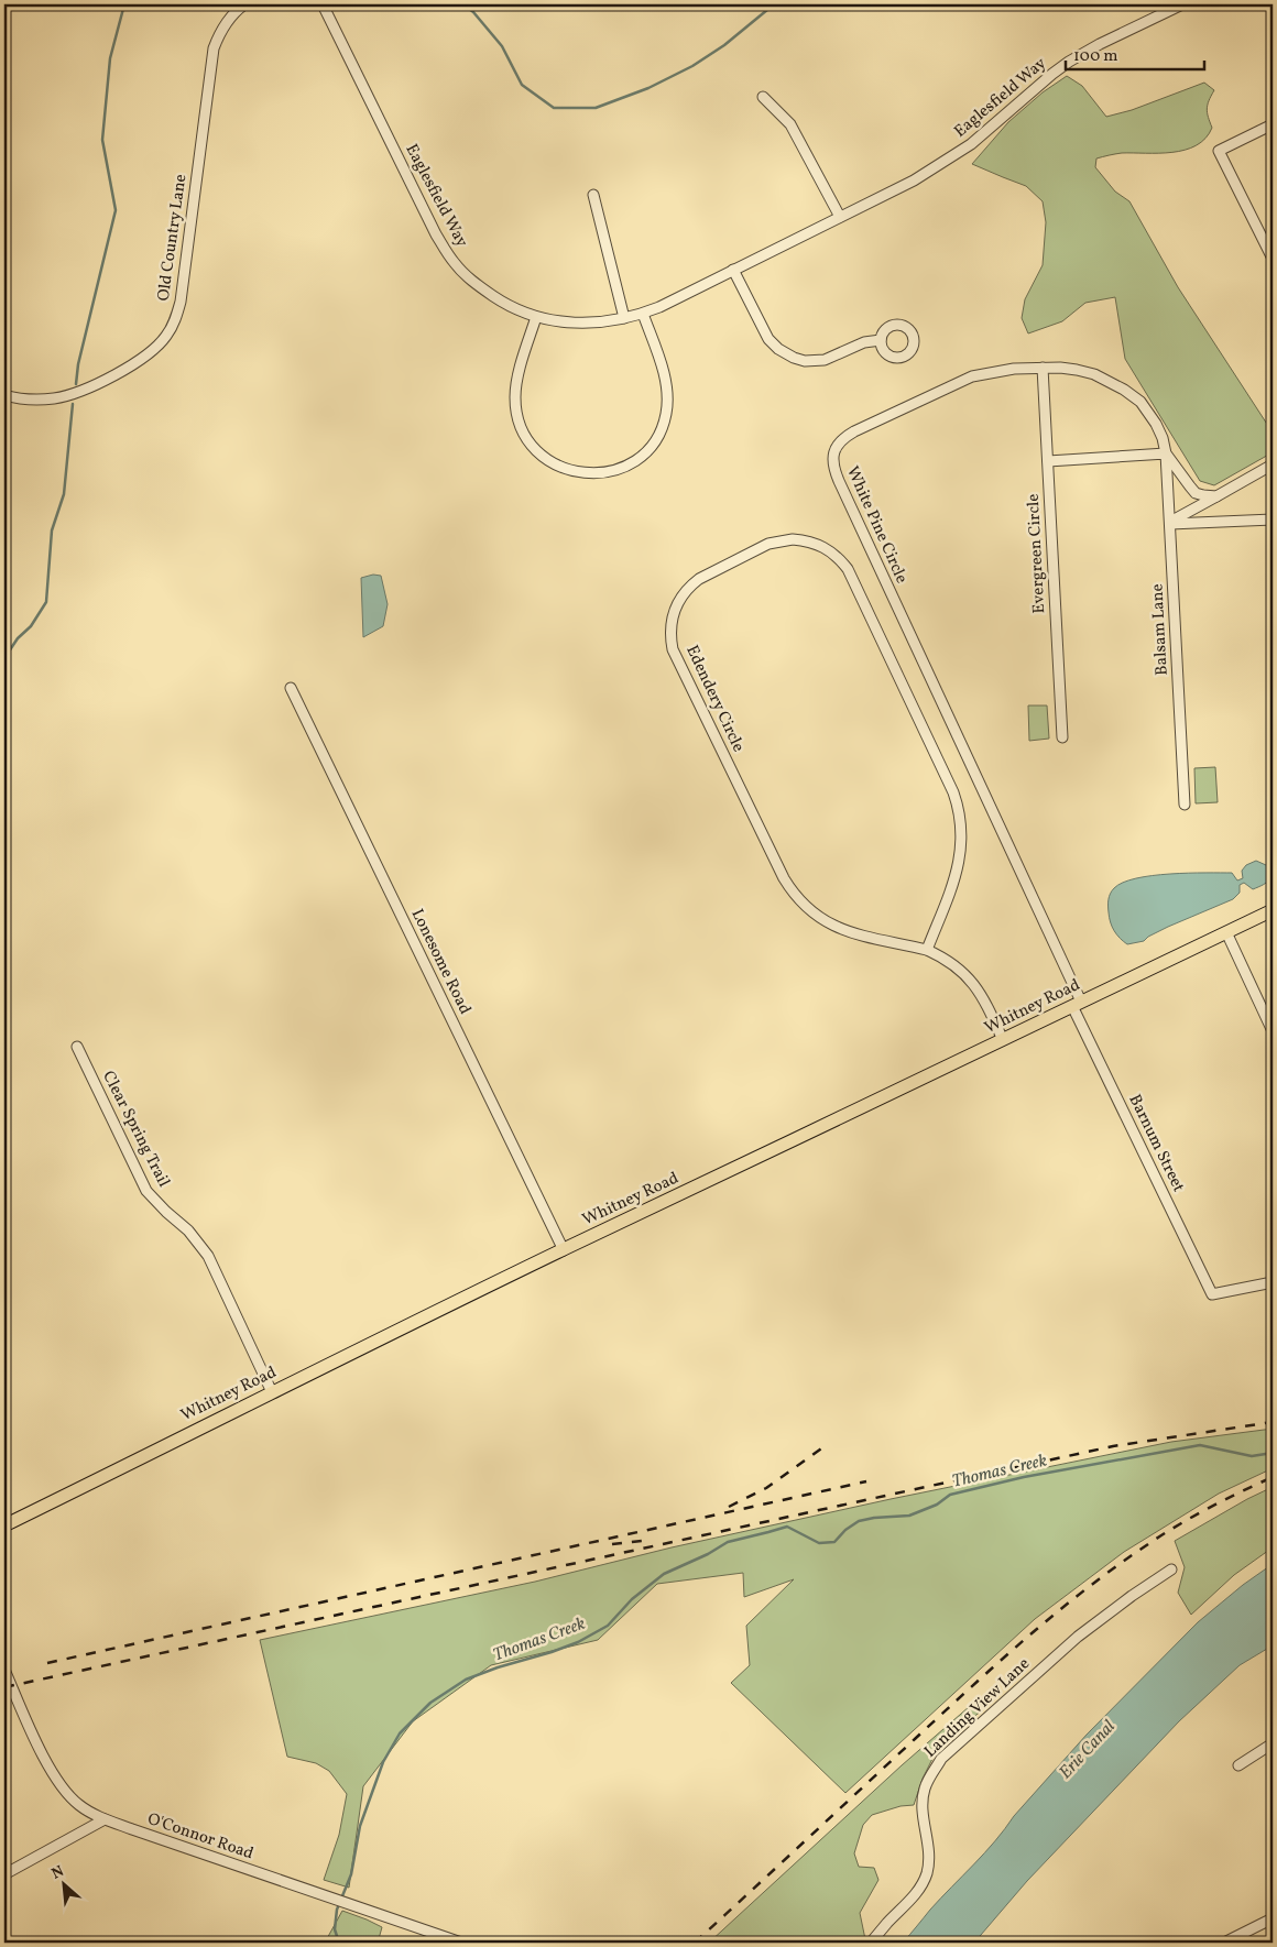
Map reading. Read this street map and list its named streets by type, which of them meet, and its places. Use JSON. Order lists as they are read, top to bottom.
{
  "streets": {
    "main road": ["Whitney Road"],
    "street": [
      "Eaglesfield Way",
      "Old Country Lane",
      "White Pine Circle",
      "Evergreen Circle",
      "Balsam Lane",
      "Edendery Circle",
      "Lonesome Road",
      "Clear Spring Trail",
      "Barnum Street",
      "Landing View Lane",
      "O'Connor Road"
    ]
  },
  "crossings": [
    ["White Pine Circle", "Evergreen Circle"],
    ["White Pine Circle", "Balsam Lane"],
    ["White Pine Circle", "Whitney Road"],
    ["White Pine Circle", "Barnum Street"],
    ["Edendery Circle", "Whitney Road"],
    ["Lonesome Road", "Whitney Road"],
    ["Whitney Road", "Clear Spring Trail"],
    ["Whitney Road", "Barnum Street"]
  ],
  "water": ["Thomas Creek", "Erie Canal"],
  "scale_bar": "100 m",
  "north": "top left"
}
